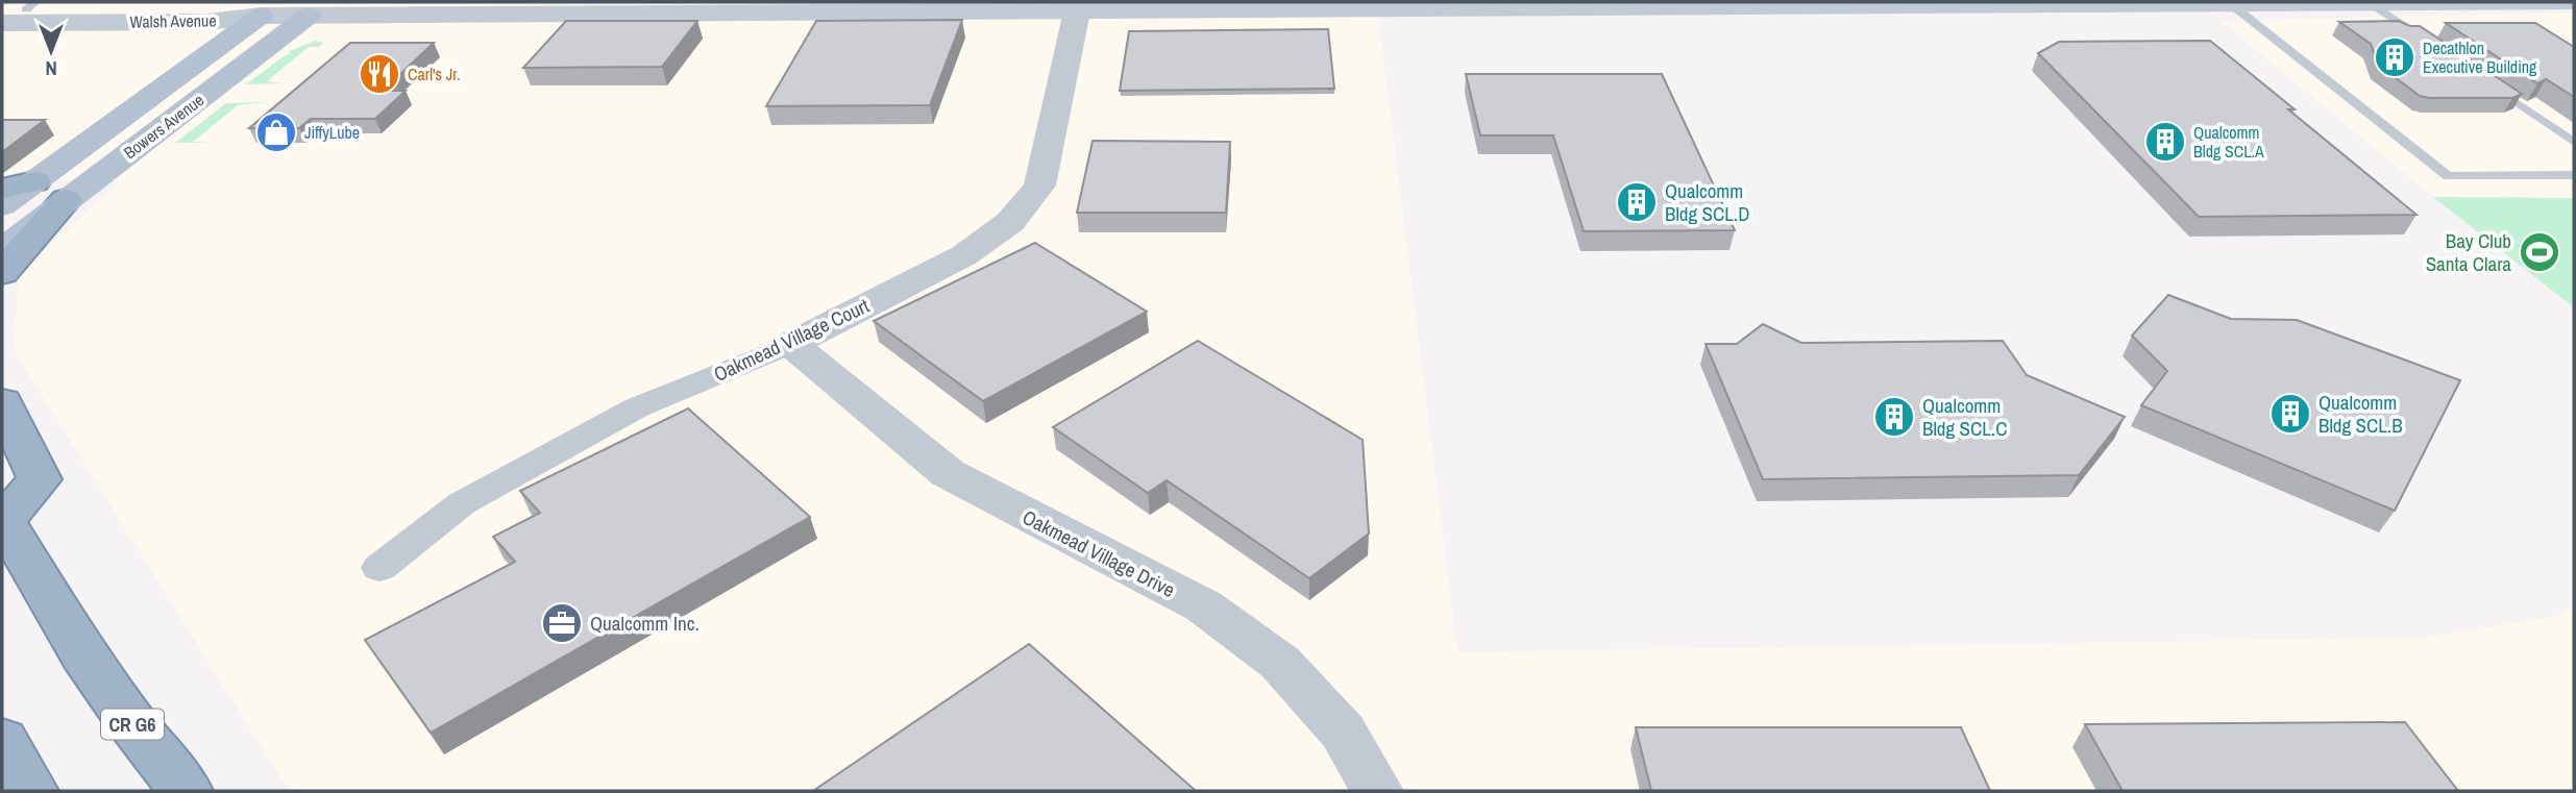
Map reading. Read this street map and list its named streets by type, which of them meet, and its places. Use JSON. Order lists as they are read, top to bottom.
{
  "streets": {
    "highway": ["CR G6"],
    "main road": ["Walsh Avenue", "Bowers Avenue"],
    "street": ["Oakmead Village Court", "Oakmead Village Drive"]
  },
  "crossings": [
    ["Walsh Avenue", "Bowers Avenue"],
    ["Oakmead Village Court", "Oakmead Village Drive"]
  ],
  "places": {
    "building": [
      "Decathlon Executive Building",
      "Qualcomm Bldg SCL.A",
      "Qualcomm Bldg SCL.D",
      "Qualcomm Bldg SCL.B",
      "Qualcomm Bldg SCL.C"
    ],
    "restaurant": ["Carl's Jr."],
    "shop": ["JiffyLube"],
    "sports": ["Bay Club Santa Clara"],
    "office": ["Qualcomm Inc."]
  },
  "north": "bottom"
}
